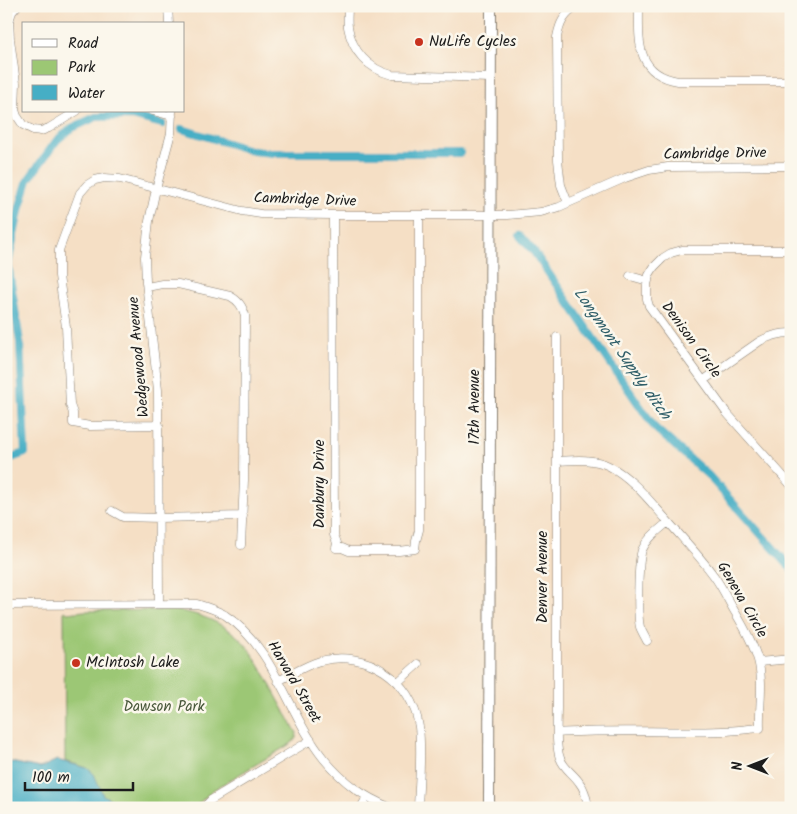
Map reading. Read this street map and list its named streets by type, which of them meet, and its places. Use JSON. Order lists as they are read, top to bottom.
{
  "streets": {
    "main road": ["17th Avenue"],
    "street": [
      "Cambridge Drive",
      "Denison Circle",
      "Wedgewood Avenue",
      "Danbury Drive",
      "Denver Avenue",
      "Geneva Circle",
      "Harvard Street"
    ]
  },
  "crossings": [
    ["Cambridge Drive", "Wedgewood Avenue"],
    ["Cambridge Drive", "17th Avenue"],
    ["Cambridge Drive", "Danbury Drive"],
    ["Wedgewood Avenue", "Harvard Street"],
    ["Denver Avenue", "Geneva Circle"]
  ],
  "water": ["Longmont Supply ditch"],
  "parks": ["Dawson Park"],
  "places": ["NuLife Cycles", "McIntosh Lake"],
  "legend": ["Road", "Park", "Water"],
  "scale_bar": "100 m",
  "north": "left"
}
